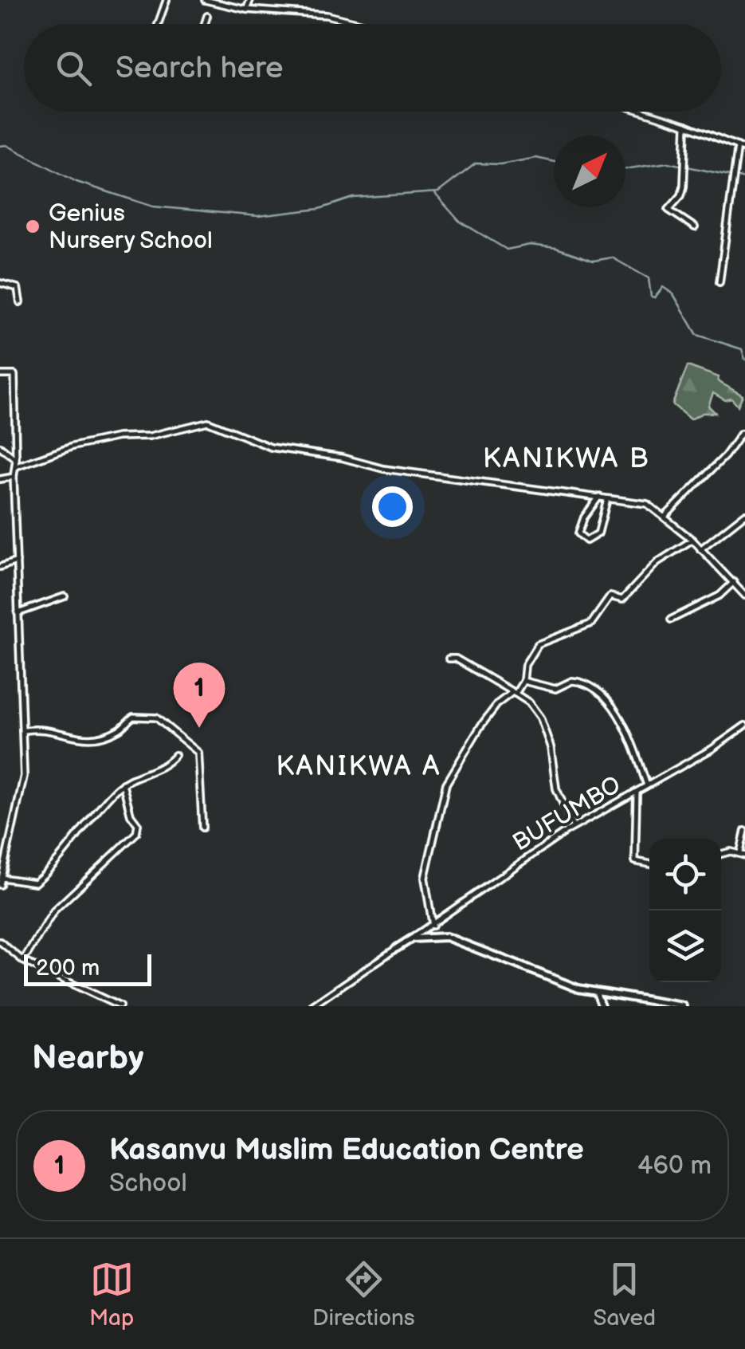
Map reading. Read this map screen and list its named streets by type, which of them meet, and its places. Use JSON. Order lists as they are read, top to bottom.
{
  "streets": {
    "street": ["BUFUMBO"]
  },
  "districts": ["KANIKWA B", "KANIKWA A"],
  "places": ["Genius Nursery School"],
  "scale_bar": "200 m",
  "north": "top right",
  "page": {
    "search": "Search here",
    "pins": "1",
    "scale": "200 m",
    "heading": "Nearby",
    "list": [
      {
        "mark": "1",
        "name": "Kasanvu Muslim Education Centre",
        "note": "School",
        "value": "460 m"
      }
    ],
    "nav": ["Map", "Directions", "Saved"]
  }
}
